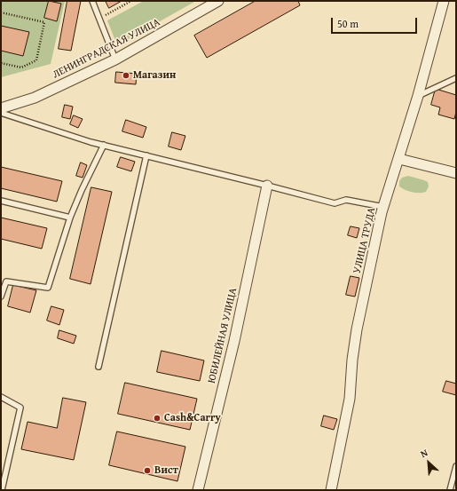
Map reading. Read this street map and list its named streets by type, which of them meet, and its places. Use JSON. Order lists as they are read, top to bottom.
{
  "streets": {
    "street": ["ЛЕНИНГРАДСКАЯ УЛИЦА", "УЛИЦА ТРУДА", "ЮБИЛЕЙНАЯ УЛИЦА"]
  },
  "places": ["Магазин", "Cash&Carry", "Вист"],
  "scale_bar": "50 m",
  "north": "top left"
}
